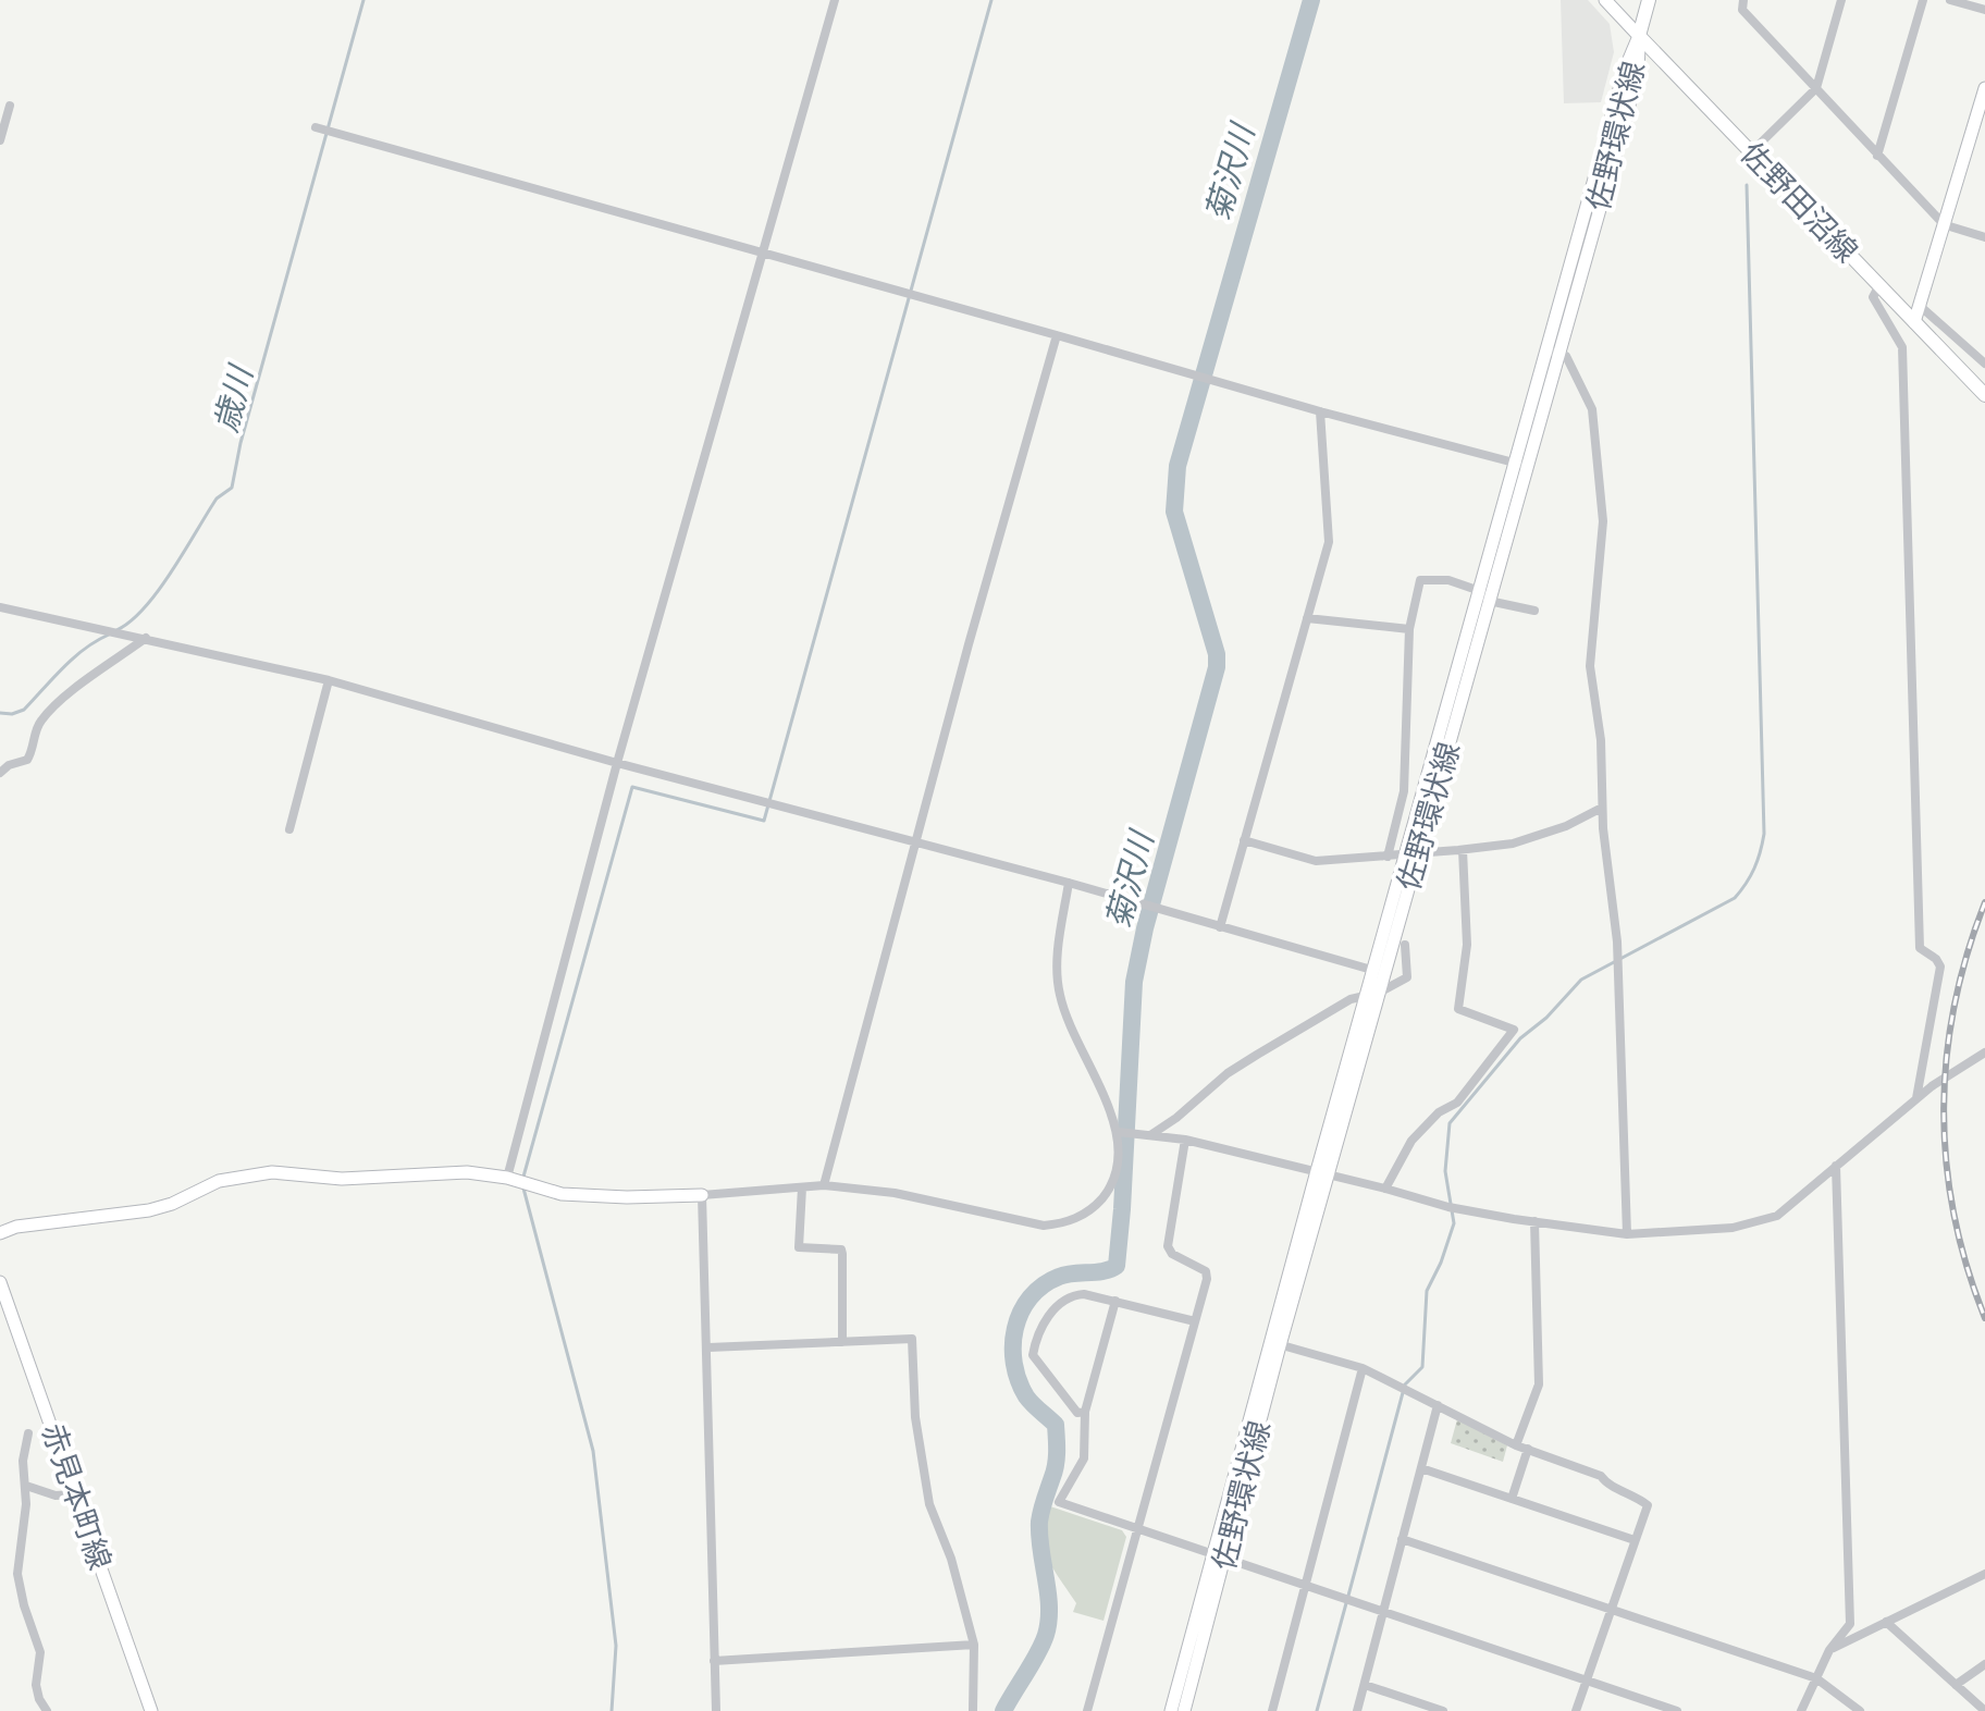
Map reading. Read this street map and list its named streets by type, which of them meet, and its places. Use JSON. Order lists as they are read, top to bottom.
{
  "streets": {
    "main road": ["佐野環状線", "佐野田沼線", "赤見本町線"]
  },
  "crossings": [
    ["佐野環状線", "佐野田沼線"]
  ],
  "water": ["菊沢川", "歳川"]
}
